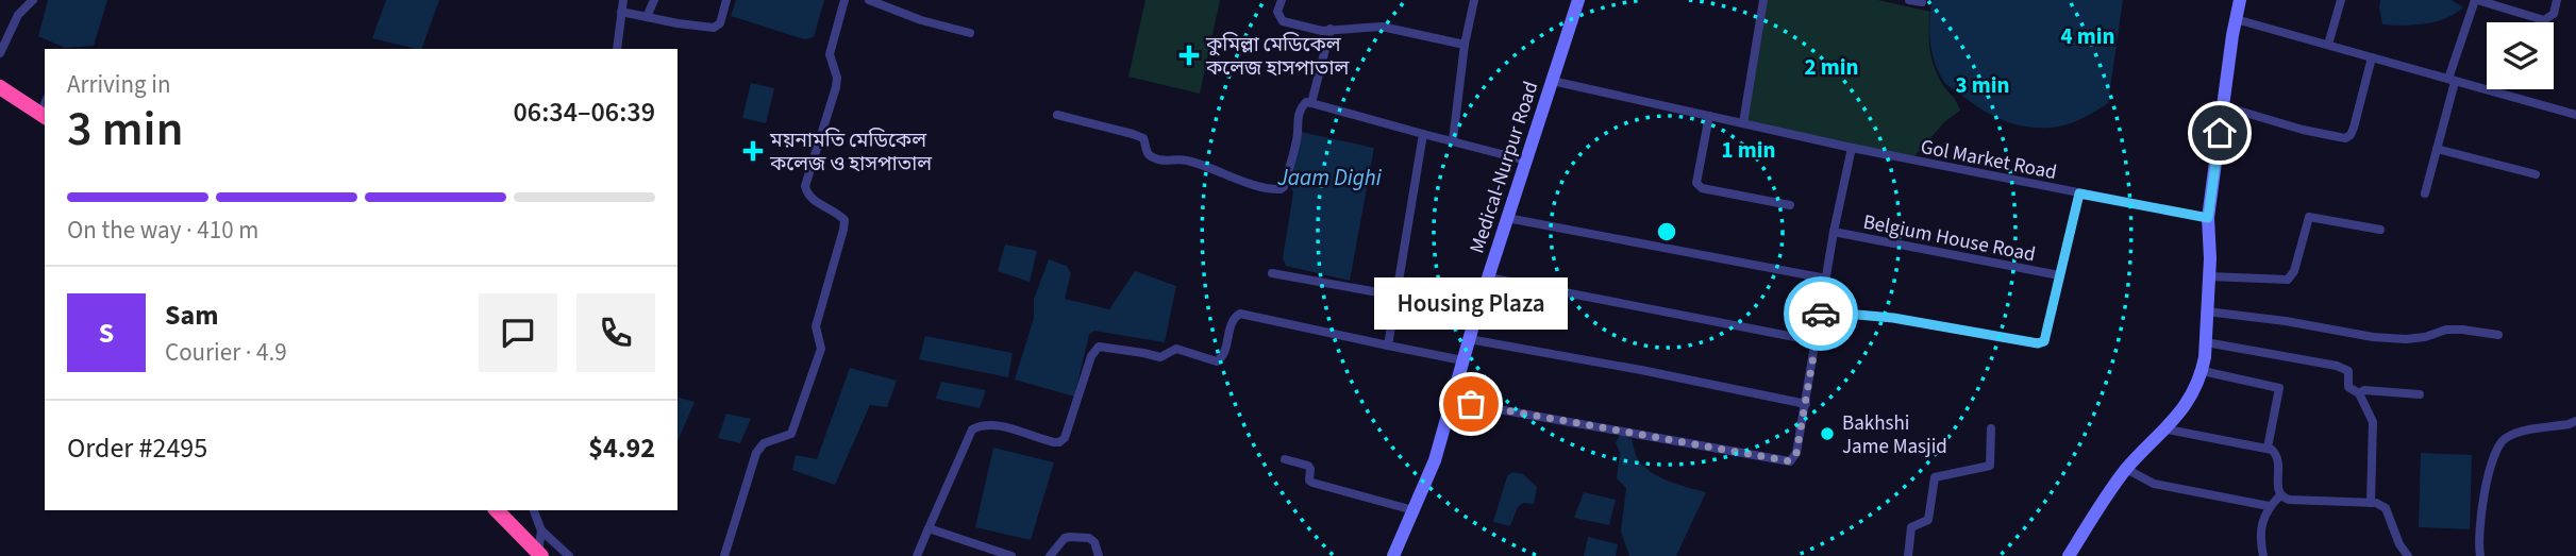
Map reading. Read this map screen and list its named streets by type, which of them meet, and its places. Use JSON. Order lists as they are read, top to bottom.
{
  "streets": {
    "main road": ["Medical-Nurpur Road"],
    "street": ["Gol Market Road", "Belgium House Road"]
  },
  "crossings": [
    ["Gol Market Road", "Medical-Nurpur Road"]
  ],
  "water": ["Jaam Dighi"],
  "places": {
    "health": ["কুমিল্লা মেডিকেল কলেজ হাসপাতাল", "ময়নামতি মেডিকেল কলেজ ও হাসপাতাল"],
    "other": ["Housing Plaza", "Bakhshi Jame Masjid"]
  },
  "page": {
    "heading": ["3 min", "Arriving in", "06:34–06:39"],
    "panel": [
      "Sam",
      "Courier · 4.9",
      "Order #2495",
      "$4.92"
    ],
    "bar": "On the way · 410 m",
    "bubble": "Housing Plaza",
    "round": "S"
  },
  "rings": [
    "4 min",
    "2 min",
    "3 min",
    "1 min"
  ]
}
